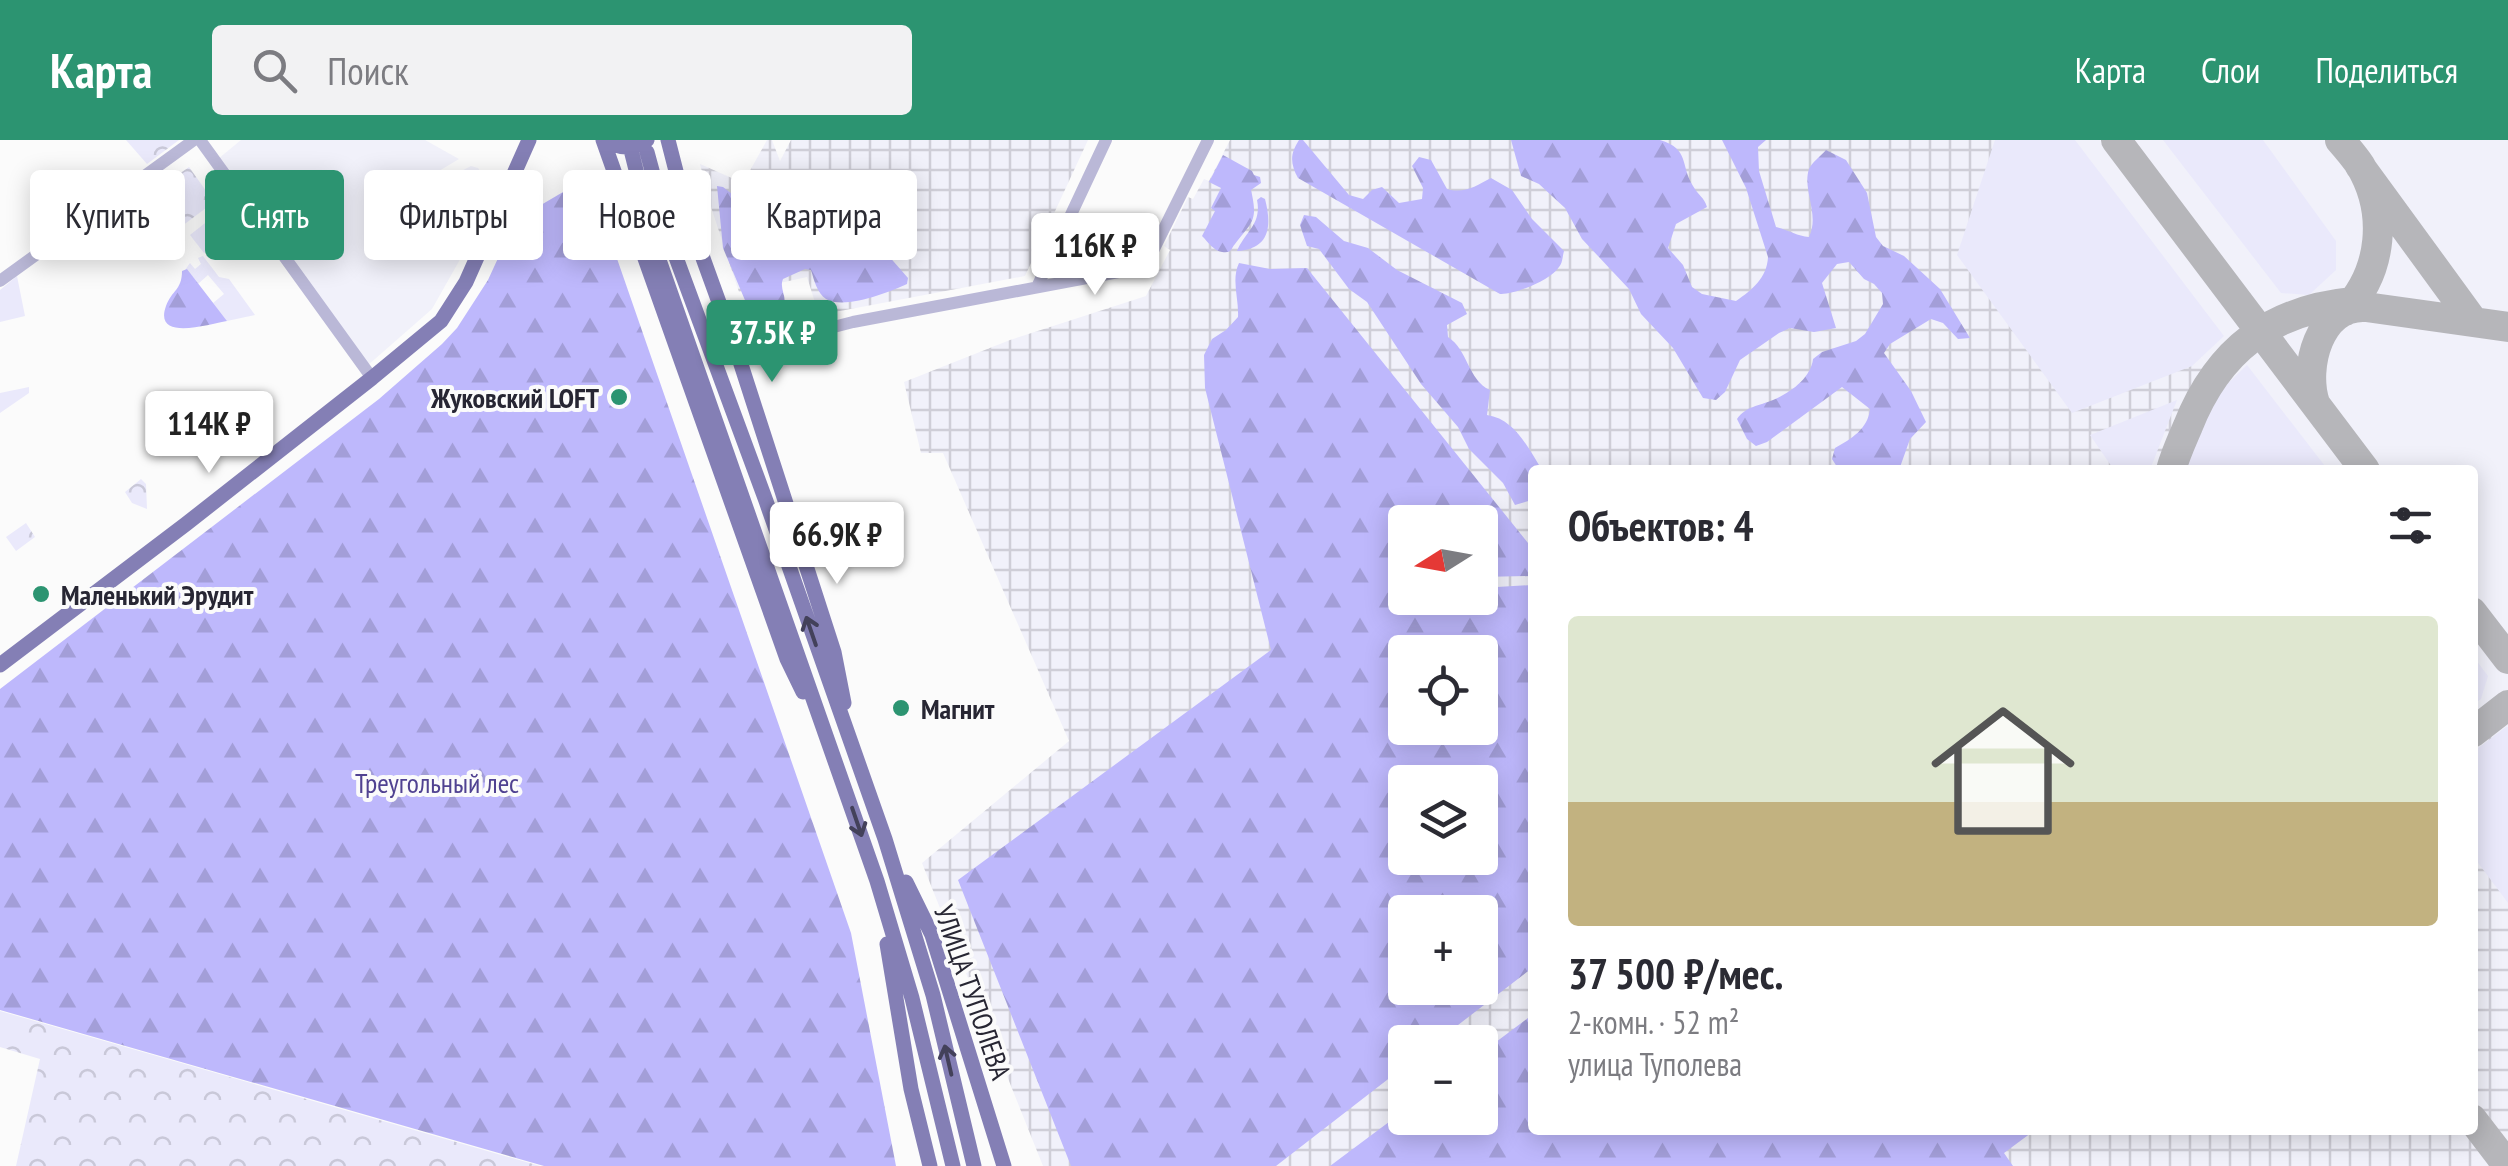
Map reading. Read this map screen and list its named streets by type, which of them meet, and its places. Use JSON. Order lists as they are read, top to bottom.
{
  "streets": {
    "main road": ["УЛИЦА ТУПОЛЕВА"]
  },
  "parks": ["Треугольный лес"],
  "places": ["Жуковский LOFT", "Маленький Эрудит", "Магнит"],
  "north": "left",
  "page": {
    "header": "Карта",
    "search": "Поиск",
    "nav": ["Карта", "Слои", "Поделиться"],
    "chip": [
      "Купить",
      "Снять",
      "Фильтры",
      "Новое",
      "Квартира"
    ],
    "price": [
      "116K ₽",
      "37.5K ₽",
      "114K ₽",
      "66.9K ₽"
    ],
    "heading": "Объектов: 4",
    "map_buttons": ["+", "−"],
    "list": [
      {
        "name": "37 500 ₽/мес.",
        "note": "2-комн. · 52 m² · улица Туполева"
      }
    ]
  }
}
